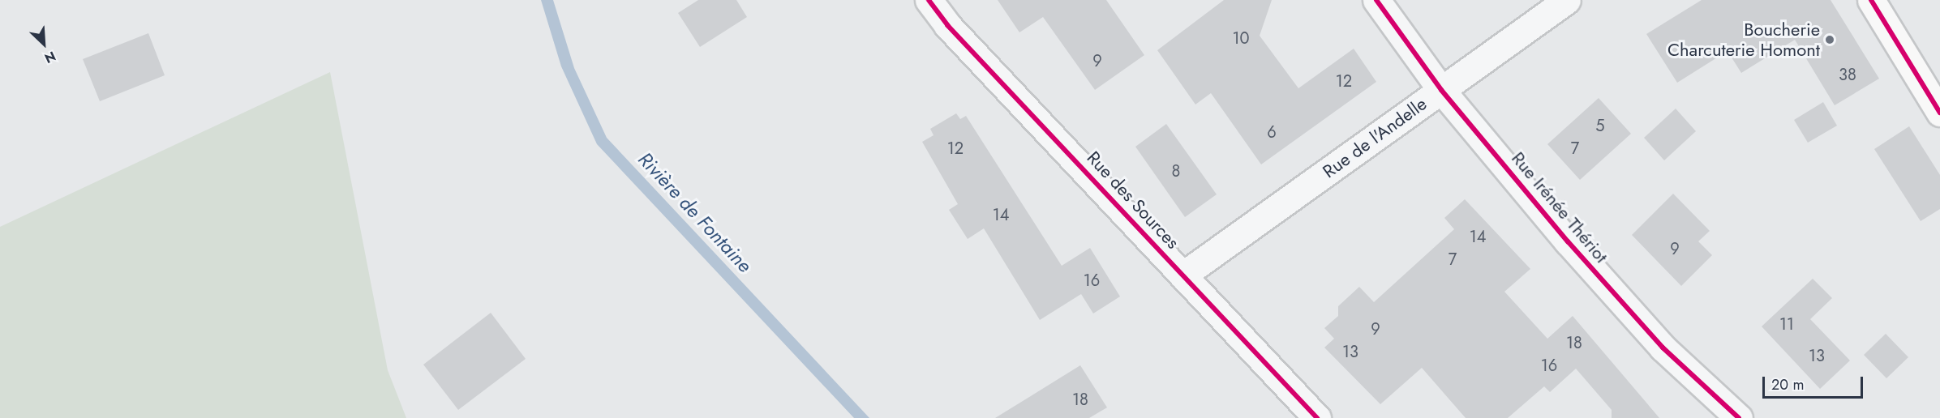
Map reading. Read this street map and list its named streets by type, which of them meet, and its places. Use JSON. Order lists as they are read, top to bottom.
{
  "streets": {
    "street": ["Rue de l'Andelle", "Rue des Sources", "Rue Irénée Thériot"]
  },
  "crossings": [
    ["Rue de l'Andelle", "Rue des Sources"],
    ["Rue de l'Andelle", "Rue Irénée Thériot"]
  ],
  "water": ["Rivière de Fontaine"],
  "places": ["Boucherie Charcuterie Homont"],
  "house_numbers": [
    "10",
    "9",
    "38",
    "12",
    "5",
    "6",
    "12",
    "7",
    "8",
    "14",
    "14",
    "9",
    "7",
    "16",
    "11",
    "9",
    "18",
    "13",
    "13",
    "16",
    "18"
  ],
  "scale_bar": "20 m",
  "north": "bottom right"
}
